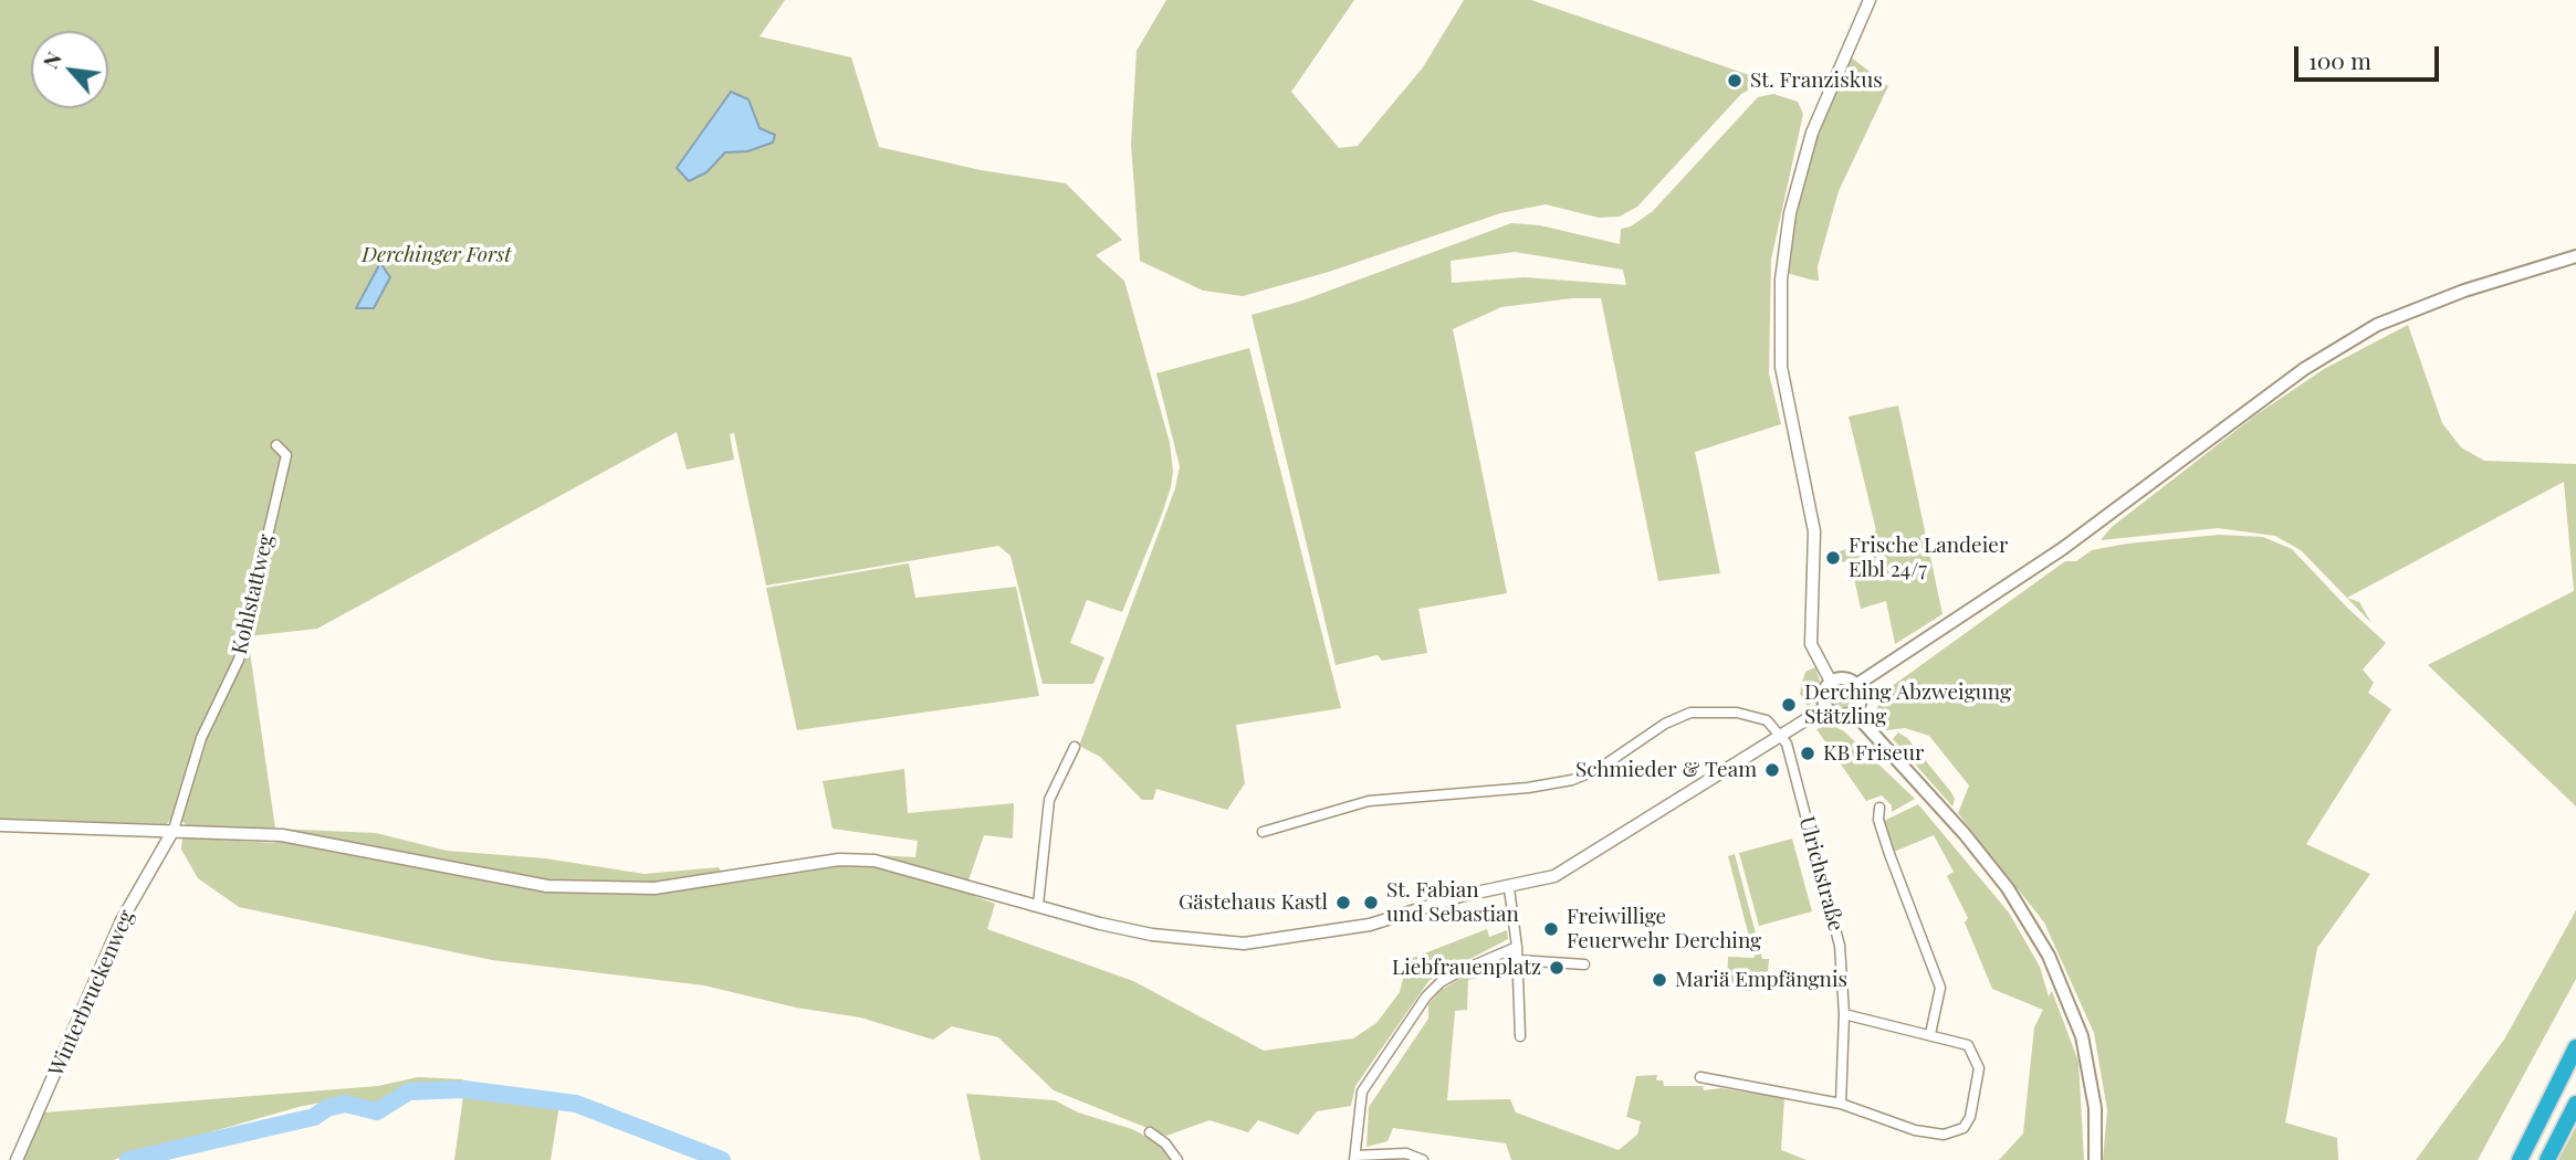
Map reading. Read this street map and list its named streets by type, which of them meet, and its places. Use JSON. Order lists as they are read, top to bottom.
{
  "streets": {
    "street": ["Kohlstattweg", "Ulrichstraße", "Winterbruckenweg"]
  },
  "crossings": [
    ["Kohlstattweg", "Winterbruckenweg"]
  ],
  "parks": ["Derchinger Forst"],
  "places": [
    "St. Franziskus",
    "Frische Landeier Elbl 24/7",
    "Derching Abzweigung Stätzling",
    "KB Friseur",
    "Schmieder & Team",
    "Gästehaus Kastl",
    "St. Fabian und Sebastian",
    "Freiwillige Feuerwehr Derching",
    "Liebfrauenplatz",
    "Mariä Empfängnis"
  ],
  "scale_bar": "100 m",
  "north": "top left"
}
